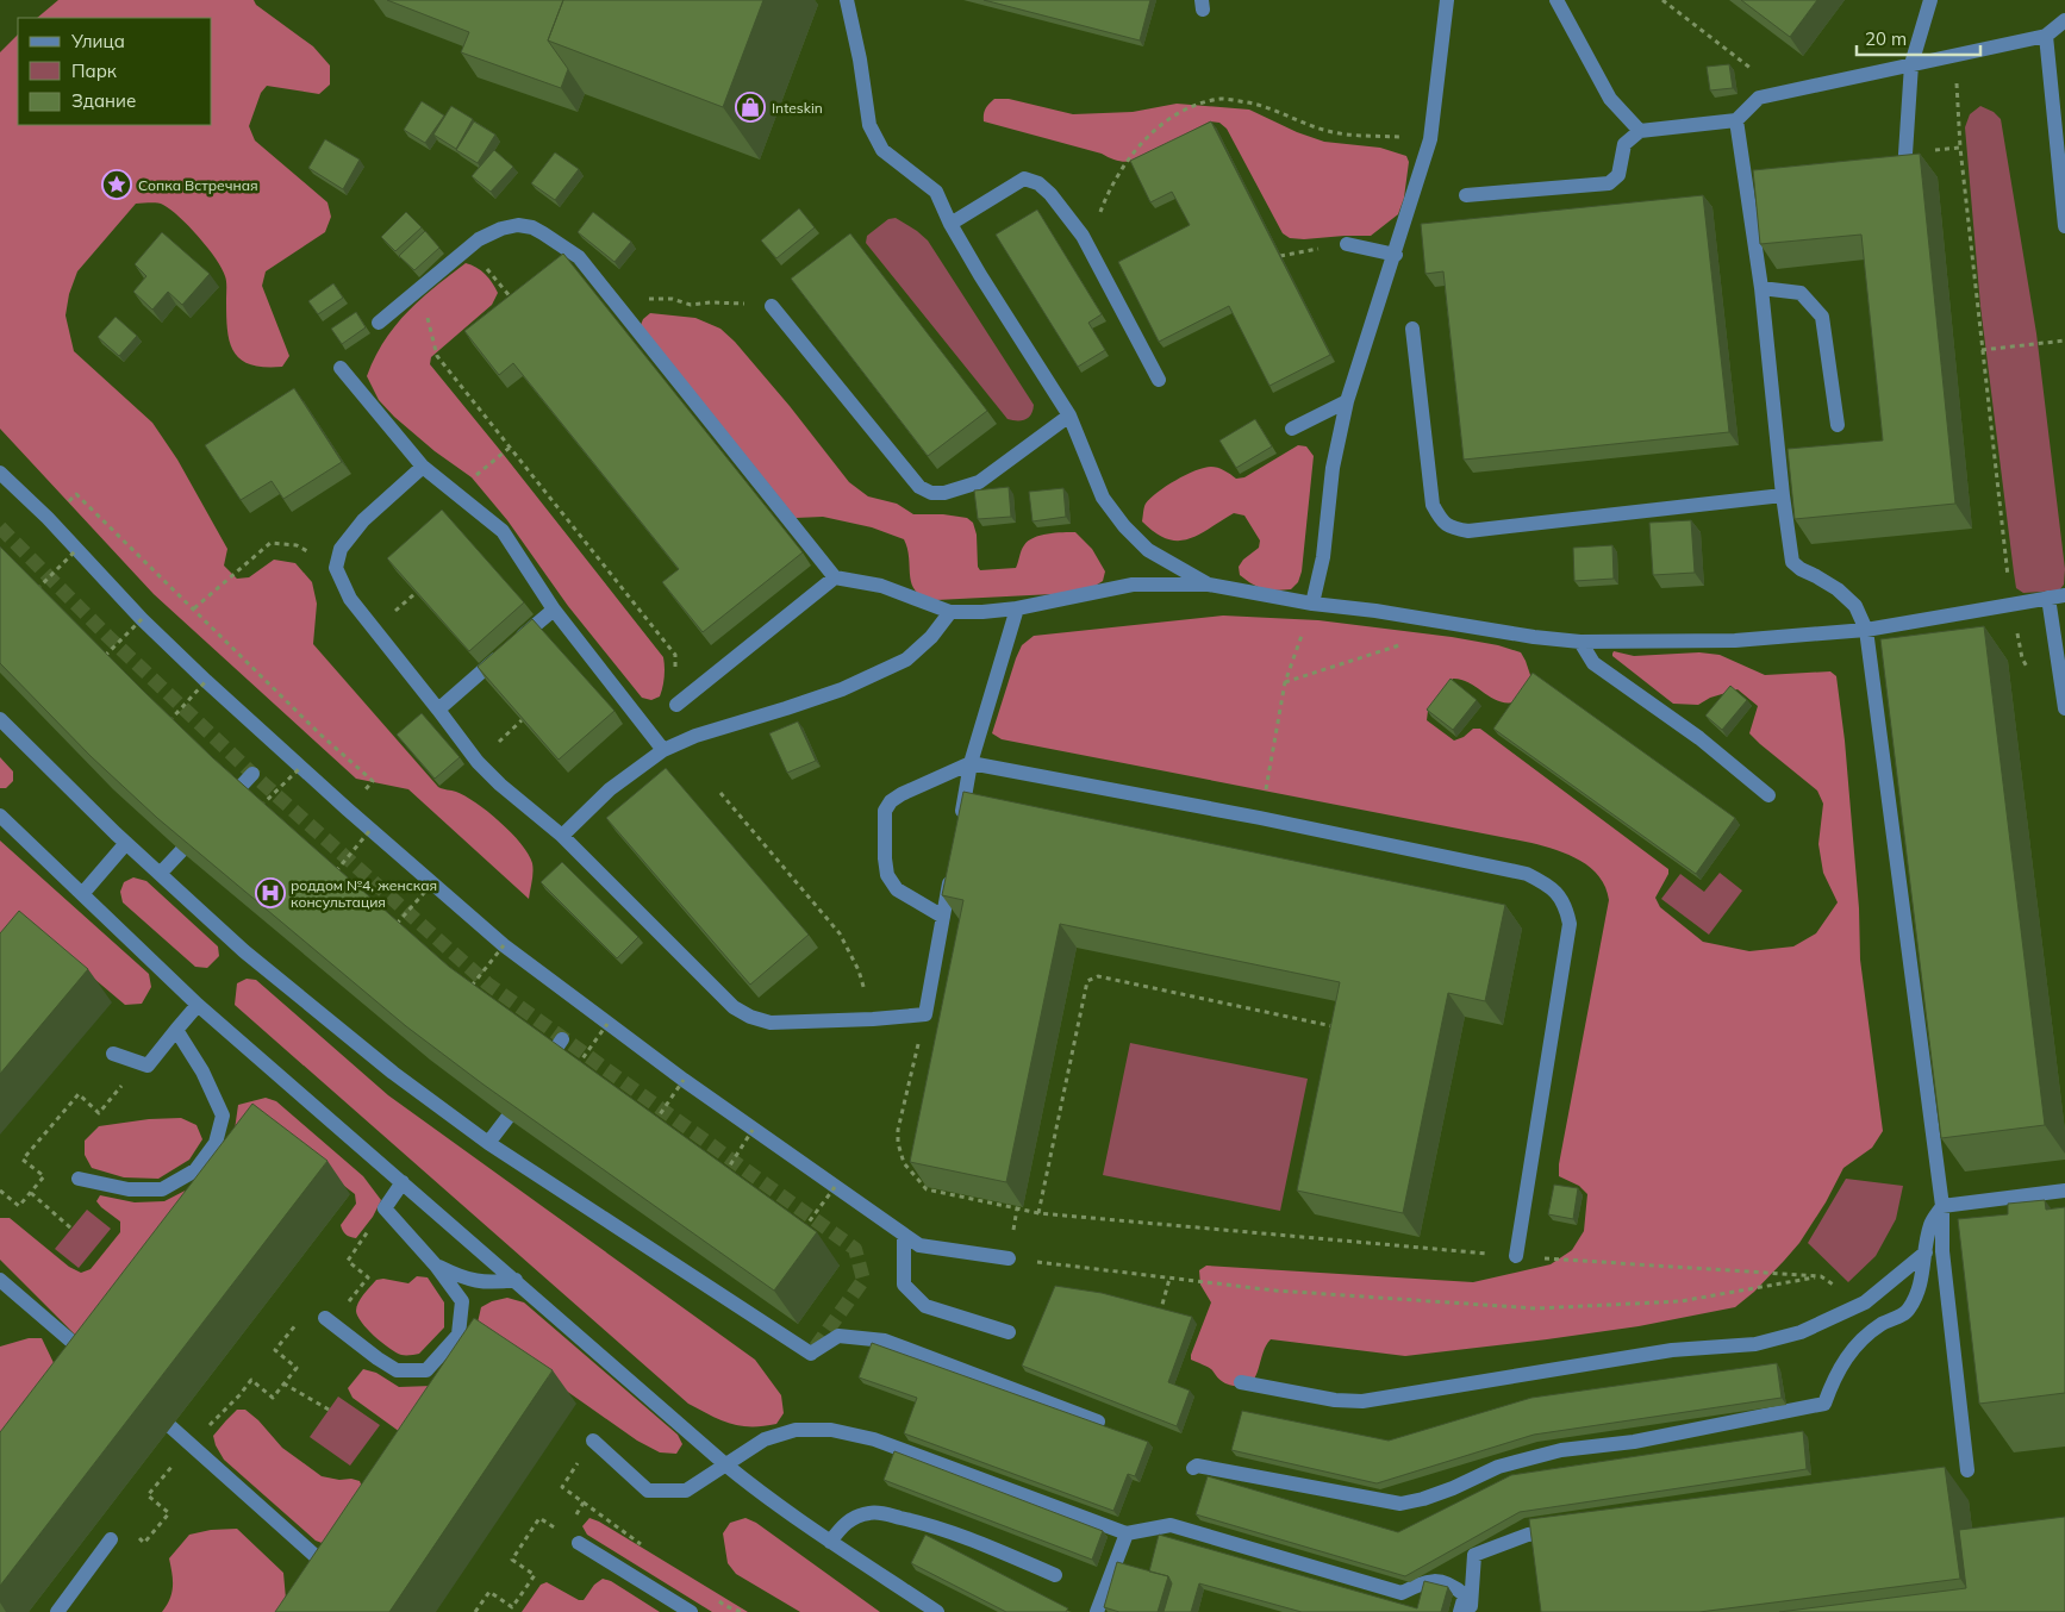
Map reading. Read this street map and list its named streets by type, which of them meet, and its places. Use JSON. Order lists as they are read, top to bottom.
{
  "places": {
    "shop": ["Inteskin"],
    "place": ["Сопка Встречная"],
    "hospital": ["роддом №4, женская консультация"]
  },
  "legend": ["Улица", "Парк", "Здание"],
  "scale_bar": "20 m"
}
